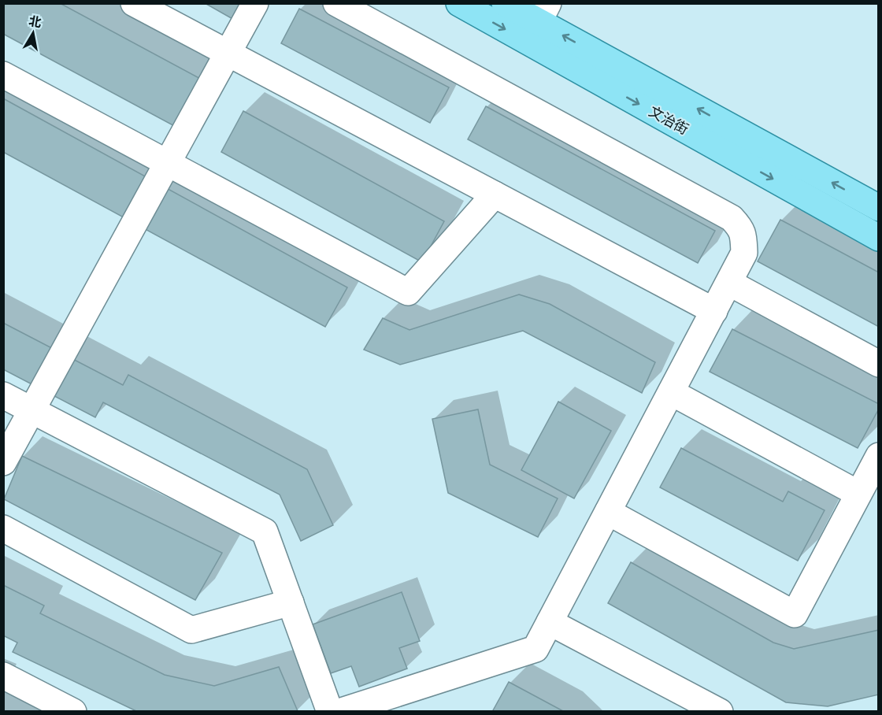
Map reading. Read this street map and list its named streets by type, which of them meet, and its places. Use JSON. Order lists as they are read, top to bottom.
{
  "streets": {
    "main road": ["文治街"]
  },
  "north": "top"
}
